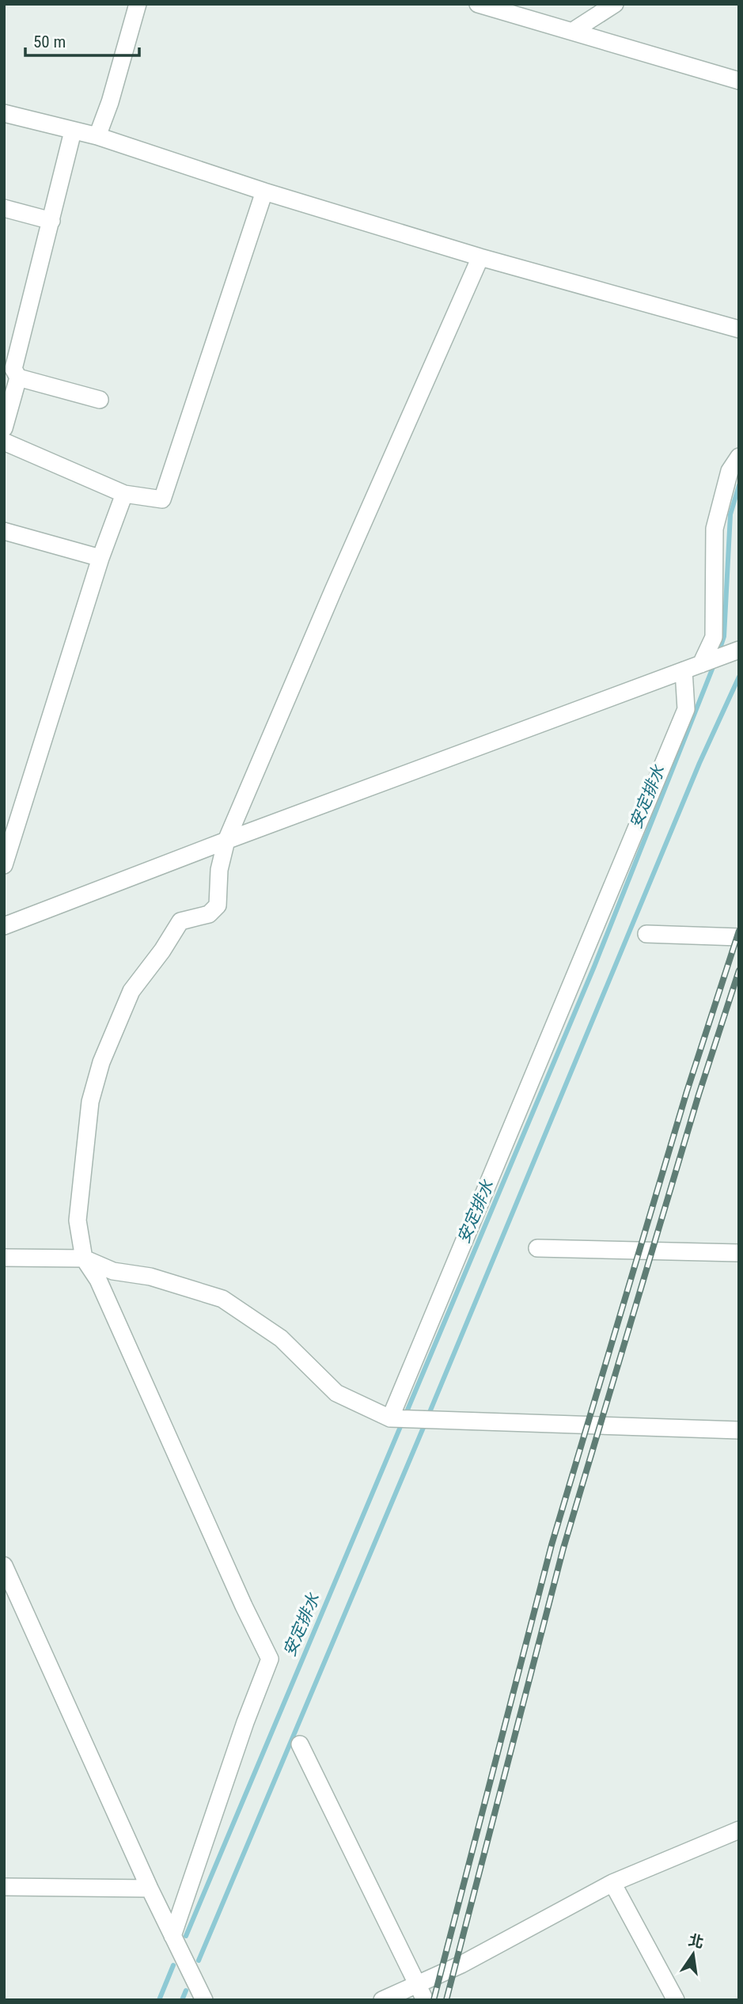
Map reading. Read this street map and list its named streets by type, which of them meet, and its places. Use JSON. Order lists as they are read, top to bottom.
{
  "water": ["安定排水"],
  "scale_bar": "50 m",
  "north": "top"
}
